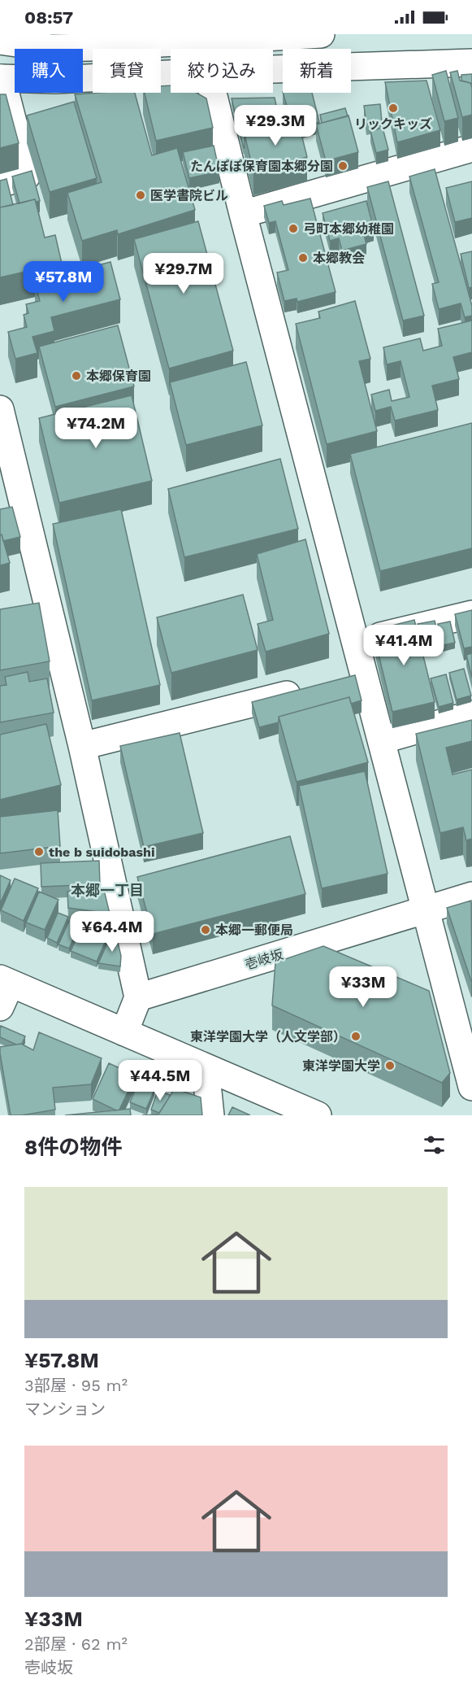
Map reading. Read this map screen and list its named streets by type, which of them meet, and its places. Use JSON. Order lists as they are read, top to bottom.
{
  "streets": {
    "main road": ["壱岐坂"]
  },
  "districts": ["本郷一丁目"],
  "places": [
    "リックキッズ",
    "たんぽぽ保育園本郷分園",
    "医学書院ビル",
    "弓町本郷幼稚園",
    "本郷教会",
    "本郷保育園",
    "the b suidobashi",
    "本郷一郵便局",
    "東洋学園大学（人文学部）",
    "東洋学園大学"
  ],
  "page": {
    "status": "08:57",
    "chip": [
      "購入",
      "賃貸",
      "絞り込み",
      "新着"
    ],
    "price": [
      "¥29.3M",
      "¥29.7M",
      "¥57.8M",
      "¥74.2M",
      "¥41.4M",
      "¥64.4M",
      "¥33M",
      "¥44.5M"
    ],
    "heading": "8件の物件",
    "list": [
      {
        "name": "¥57.8M",
        "note": "3部屋 · 95 m² · マンション"
      },
      {
        "name": "¥33M",
        "note": "2部屋 · 62 m² · 壱岐坂"
      }
    ]
  }
}
